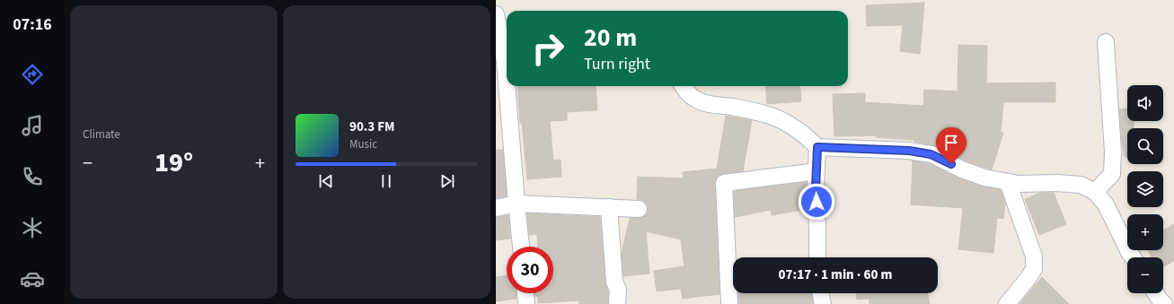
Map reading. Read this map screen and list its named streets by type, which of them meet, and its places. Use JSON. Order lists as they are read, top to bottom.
{
  "page": {
    "tabs": "07:16",
    "tile": "Climate",
    "turn": ["20 m", "Turn right"],
    "map_buttons": ["+", "−"],
    "song": ["90.3 FM", "Music"],
    "heat": ["−", "19°", "+"],
    "limit": "30",
    "trip": "07:17 · 1 min · 60 m"
  }
}
